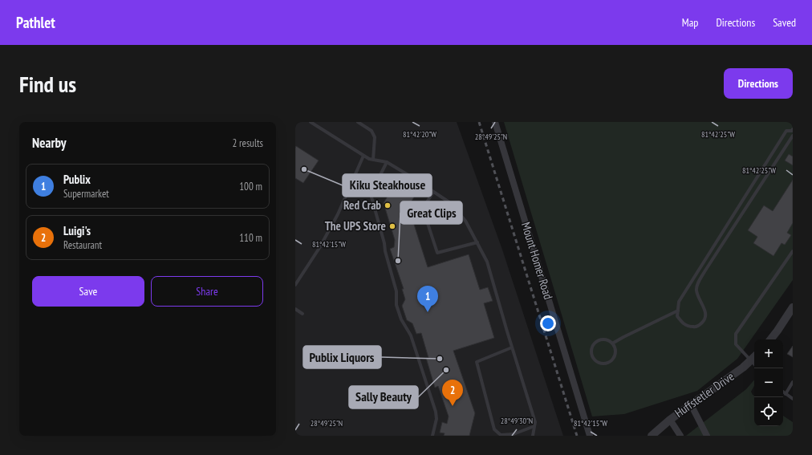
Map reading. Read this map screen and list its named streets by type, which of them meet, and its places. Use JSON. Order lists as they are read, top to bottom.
{
  "streets": {
    "street": ["Mount Homer Road", "Huffstetler Drive"]
  },
  "places": [
    "Kiku Steakhouse",
    "Red Crab",
    "The UPS Store",
    "Great Clips",
    "Publix Liquors",
    "Sally Beauty"
  ],
  "page": {
    "header": "Pathlet",
    "nav": ["Map", "Directions", "Saved"],
    "buttons": [
      "Directions",
      ["Save", "Share"]
    ],
    "title": "Find us",
    "heading": ["Nearby", "2 results"],
    "list": [
      {
        "mark": "1",
        "name": "Publix",
        "note": "Supermarket",
        "value": "100 m"
      },
      {
        "mark": "2",
        "name": "Luigi's",
        "note": "Restaurant",
        "value": "110 m"
      }
    ],
    "pins": ["1", "2"],
    "map_buttons": ["+", "−"]
  },
  "coordinates": [
    "81°42'20\"W",
    "81°42'25\"W",
    "28°49'25\"N",
    "81°42'15\"W",
    "28°49'30\"N"
  ]
}
